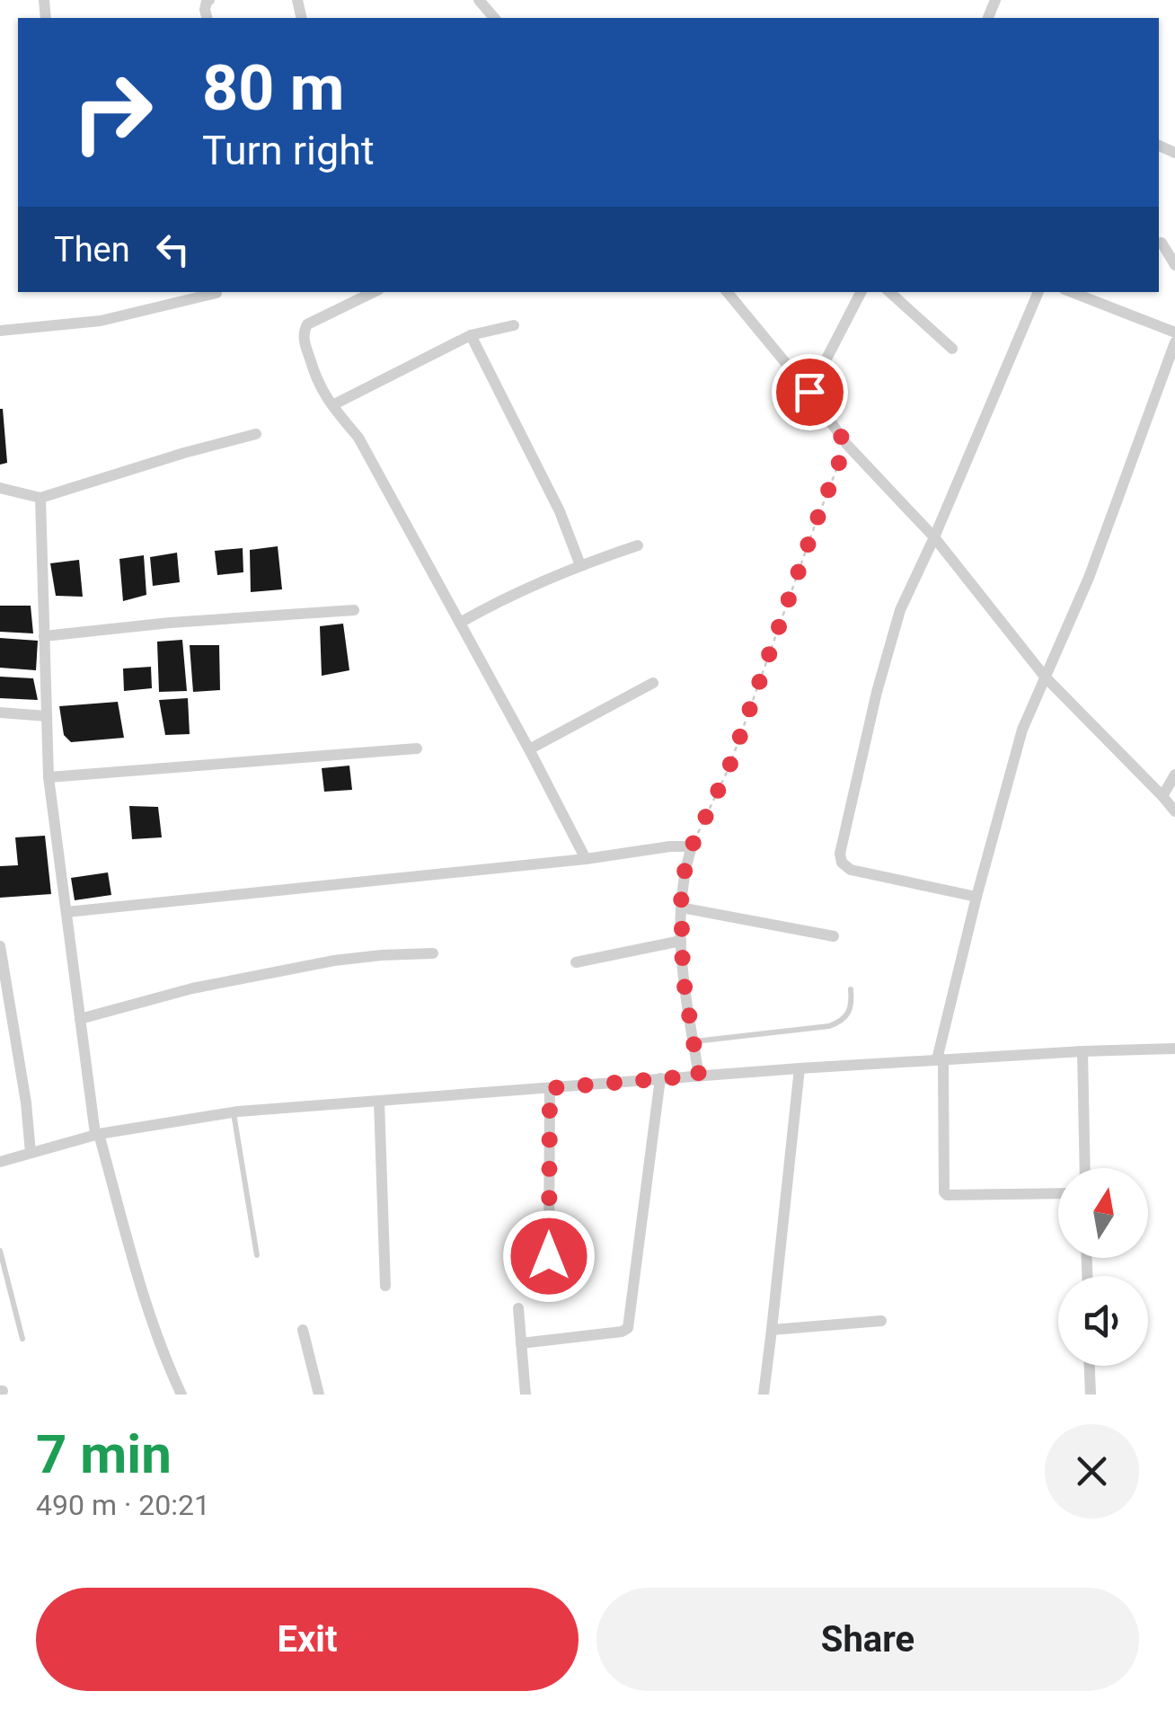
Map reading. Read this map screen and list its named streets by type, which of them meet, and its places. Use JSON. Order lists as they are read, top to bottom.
{
  "north": "top",
  "page": {
    "turn": ["80 m", "Turn right"],
    "then": "Then",
    "heading": ["7 min", "490 m · 20:21"],
    "buttons": ["Exit", "Share"]
  }
}
